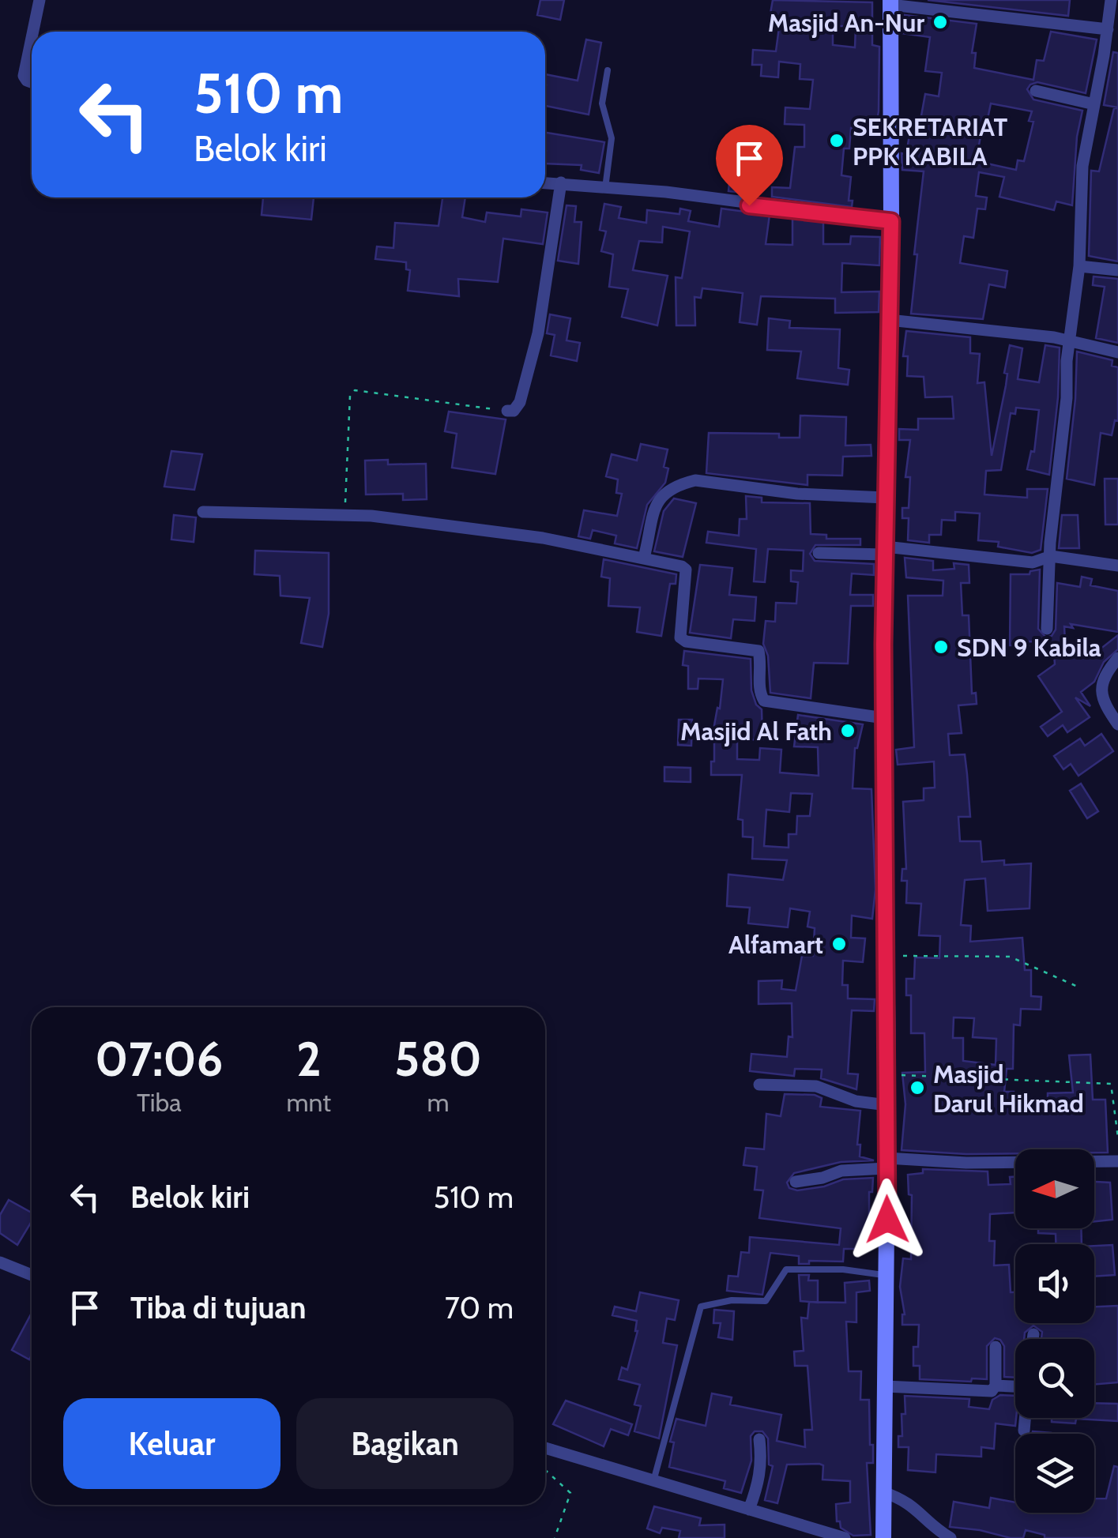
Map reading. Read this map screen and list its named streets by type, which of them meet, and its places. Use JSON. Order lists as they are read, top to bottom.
{
  "places": [
    "Masjid An-Nur",
    "SEKRETARIAT PPK KABILA",
    "SDN 9 Kabila",
    "Masjid Al Fath",
    "Alfamart",
    "Masjid Darul Hikmad"
  ],
  "north": "left",
  "page": {
    "turn": ["510 m", "Belok kiri"],
    "eta": [
      "07:06",
      "Tiba",
      "2",
      "mnt",
      "580",
      "m"
    ],
    "list": [
      {
        "name": "Belok kiri",
        "value": "510 m"
      },
      {
        "name": "Tiba di tujuan",
        "value": "70 m"
      }
    ],
    "buttons": ["Keluar", "Bagikan"]
  }
}
